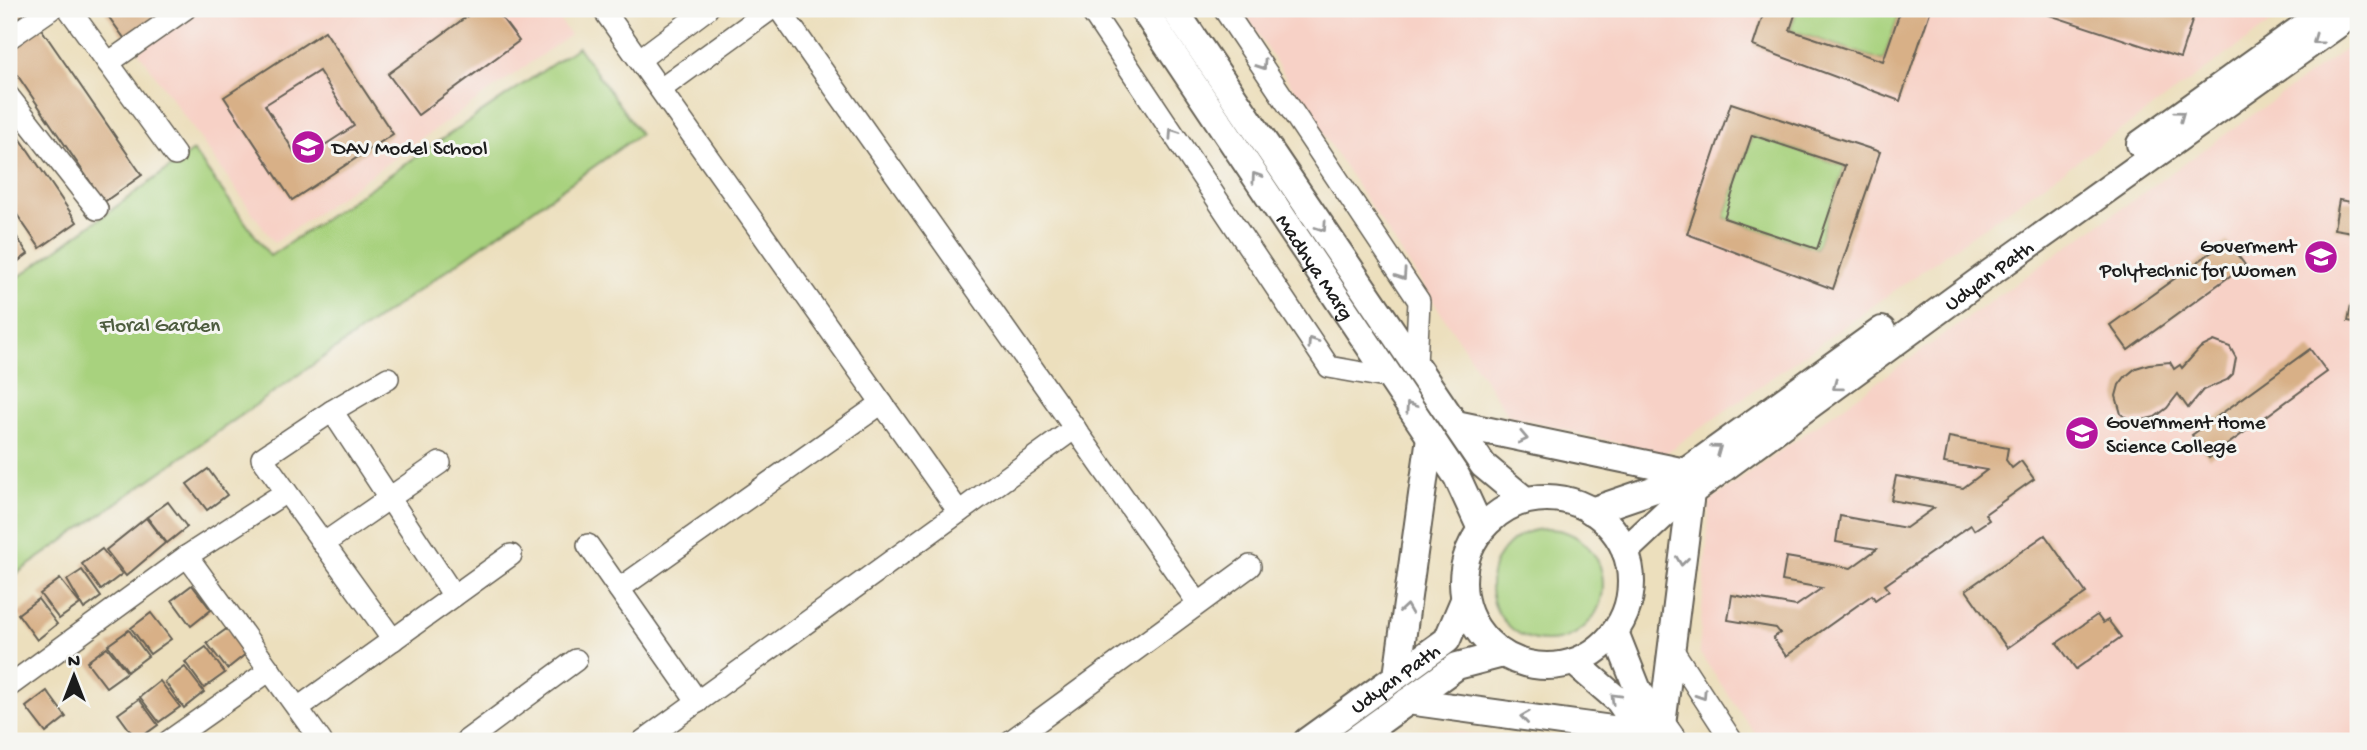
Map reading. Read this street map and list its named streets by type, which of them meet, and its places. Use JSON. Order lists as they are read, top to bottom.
{
  "streets": {
    "main road": ["Madhya Marg", "Udyan Path"]
  },
  "crossings": [
    ["Madhya Marg", "Udyan Path"]
  ],
  "parks": ["Floral Garden"],
  "places": {
    "school or university": ["DAV Model School", "Goverment Polytechnic for Women", "Government Home Science College"]
  },
  "north": "top"
}
